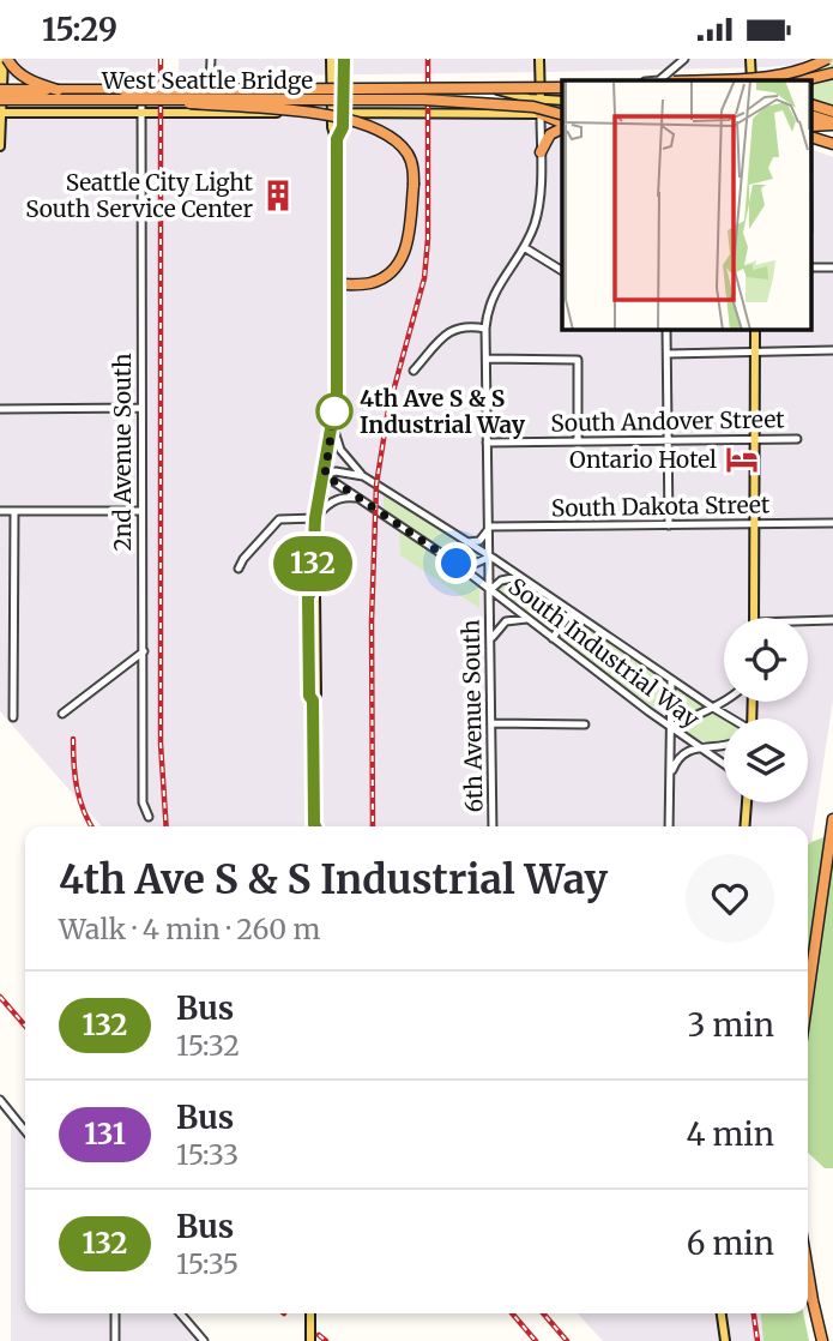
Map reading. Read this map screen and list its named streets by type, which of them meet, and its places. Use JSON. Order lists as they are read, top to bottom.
{
  "streets": {
    "highway": ["West Seattle Bridge"],
    "main road": ["6th Avenue South"],
    "street": [
      "South Andover Street",
      "2nd Avenue South",
      "South Dakota Street",
      "South Industrial Way"
    ]
  },
  "crossings": [
    ["West Seattle Bridge", "6th Avenue South"],
    ["South Andover Street", "6th Avenue South"],
    ["South Dakota Street", "6th Avenue South"],
    ["South Industrial Way", "6th Avenue South"]
  ],
  "places": {
    "building": ["Seattle City Light South Service Center"],
    "other": ["4th Ave S & S Industrial Way"],
    "hotel": ["Ontario Hotel"]
  },
  "lines": ["bus line 132"],
  "page": {
    "status": "15:29",
    "on_map": "132",
    "heading": ["4th Ave S & S Industrial Way", "Walk · 4 min · 260 m"],
    "list": [
      {
        "mark": "132",
        "name": "Bus",
        "note": "15:32",
        "value": "3 min"
      },
      {
        "mark": "131",
        "name": "Bus",
        "note": "15:33",
        "value": "4 min"
      },
      {
        "mark": "132",
        "name": "Bus",
        "note": "15:35",
        "value": "6 min"
      }
    ]
  }
}
